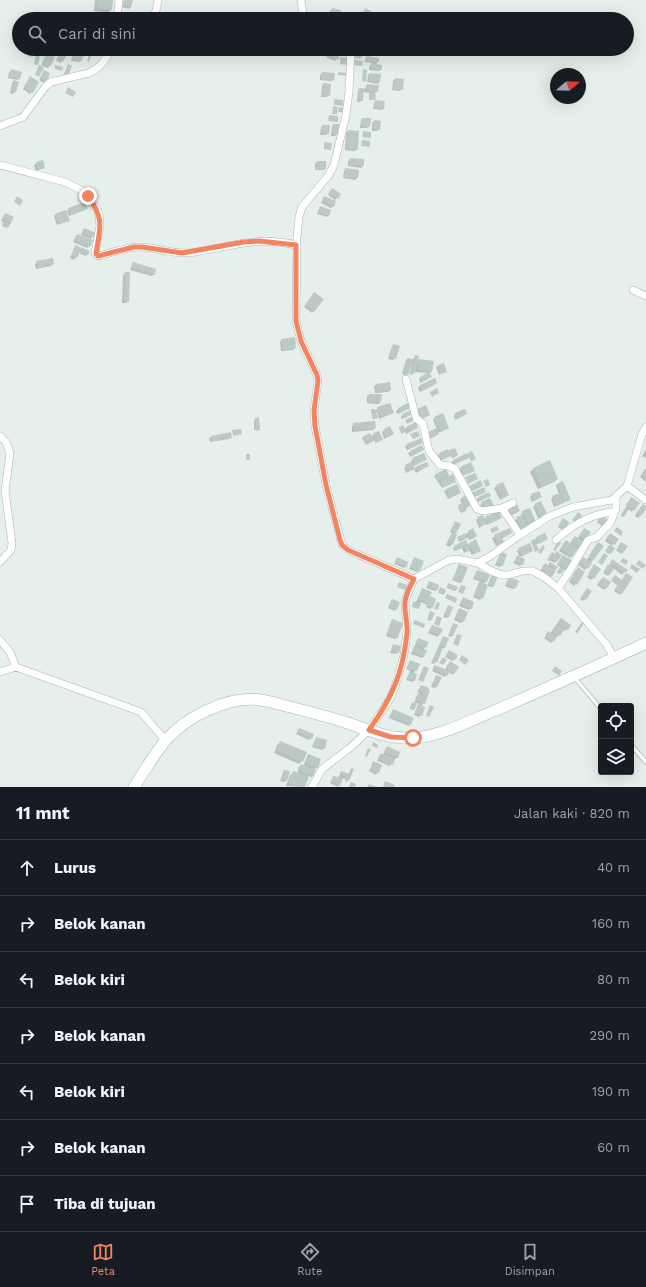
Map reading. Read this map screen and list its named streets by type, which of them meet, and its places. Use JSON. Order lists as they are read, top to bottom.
{
  "north": "right",
  "page": {
    "search": "Cari di sini",
    "heading": ["11 mnt", "Jalan kaki · 820 m"],
    "list": [
      ["Lurus", "40 m"],
      ["Belok kanan", "160 m"],
      ["Belok kiri", "80 m"],
      ["Belok kanan", "290 m"],
      ["Belok kiri", "190 m"],
      ["Belok kanan", "60 m"],
      "Tiba di tujuan"
    ],
    "nav": ["Peta", "Rute", "Disimpan"]
  }
}
